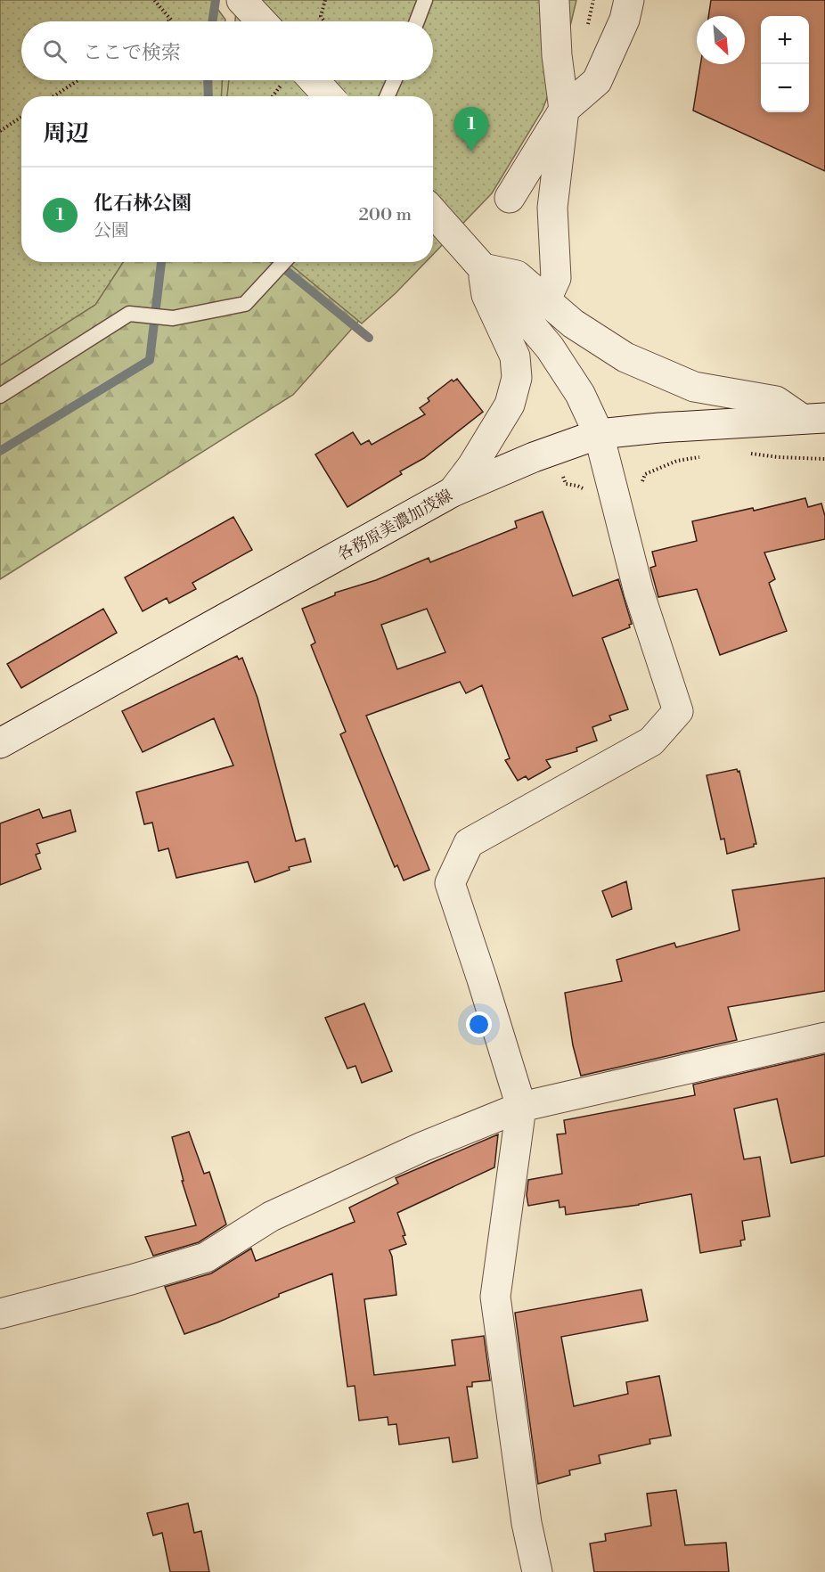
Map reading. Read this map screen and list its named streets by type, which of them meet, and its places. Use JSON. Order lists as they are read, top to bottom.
{
  "streets": {
    "street": ["各務原美濃加茂線"]
  },
  "north": "bottom right",
  "page": {
    "map_buttons": ["+", "−"],
    "search": "ここで検索",
    "heading": "周辺",
    "pins": "1",
    "list": [
      {
        "mark": "1",
        "name": "化石林公園",
        "note": "公園",
        "value": "200 m"
      }
    ]
  }
}
